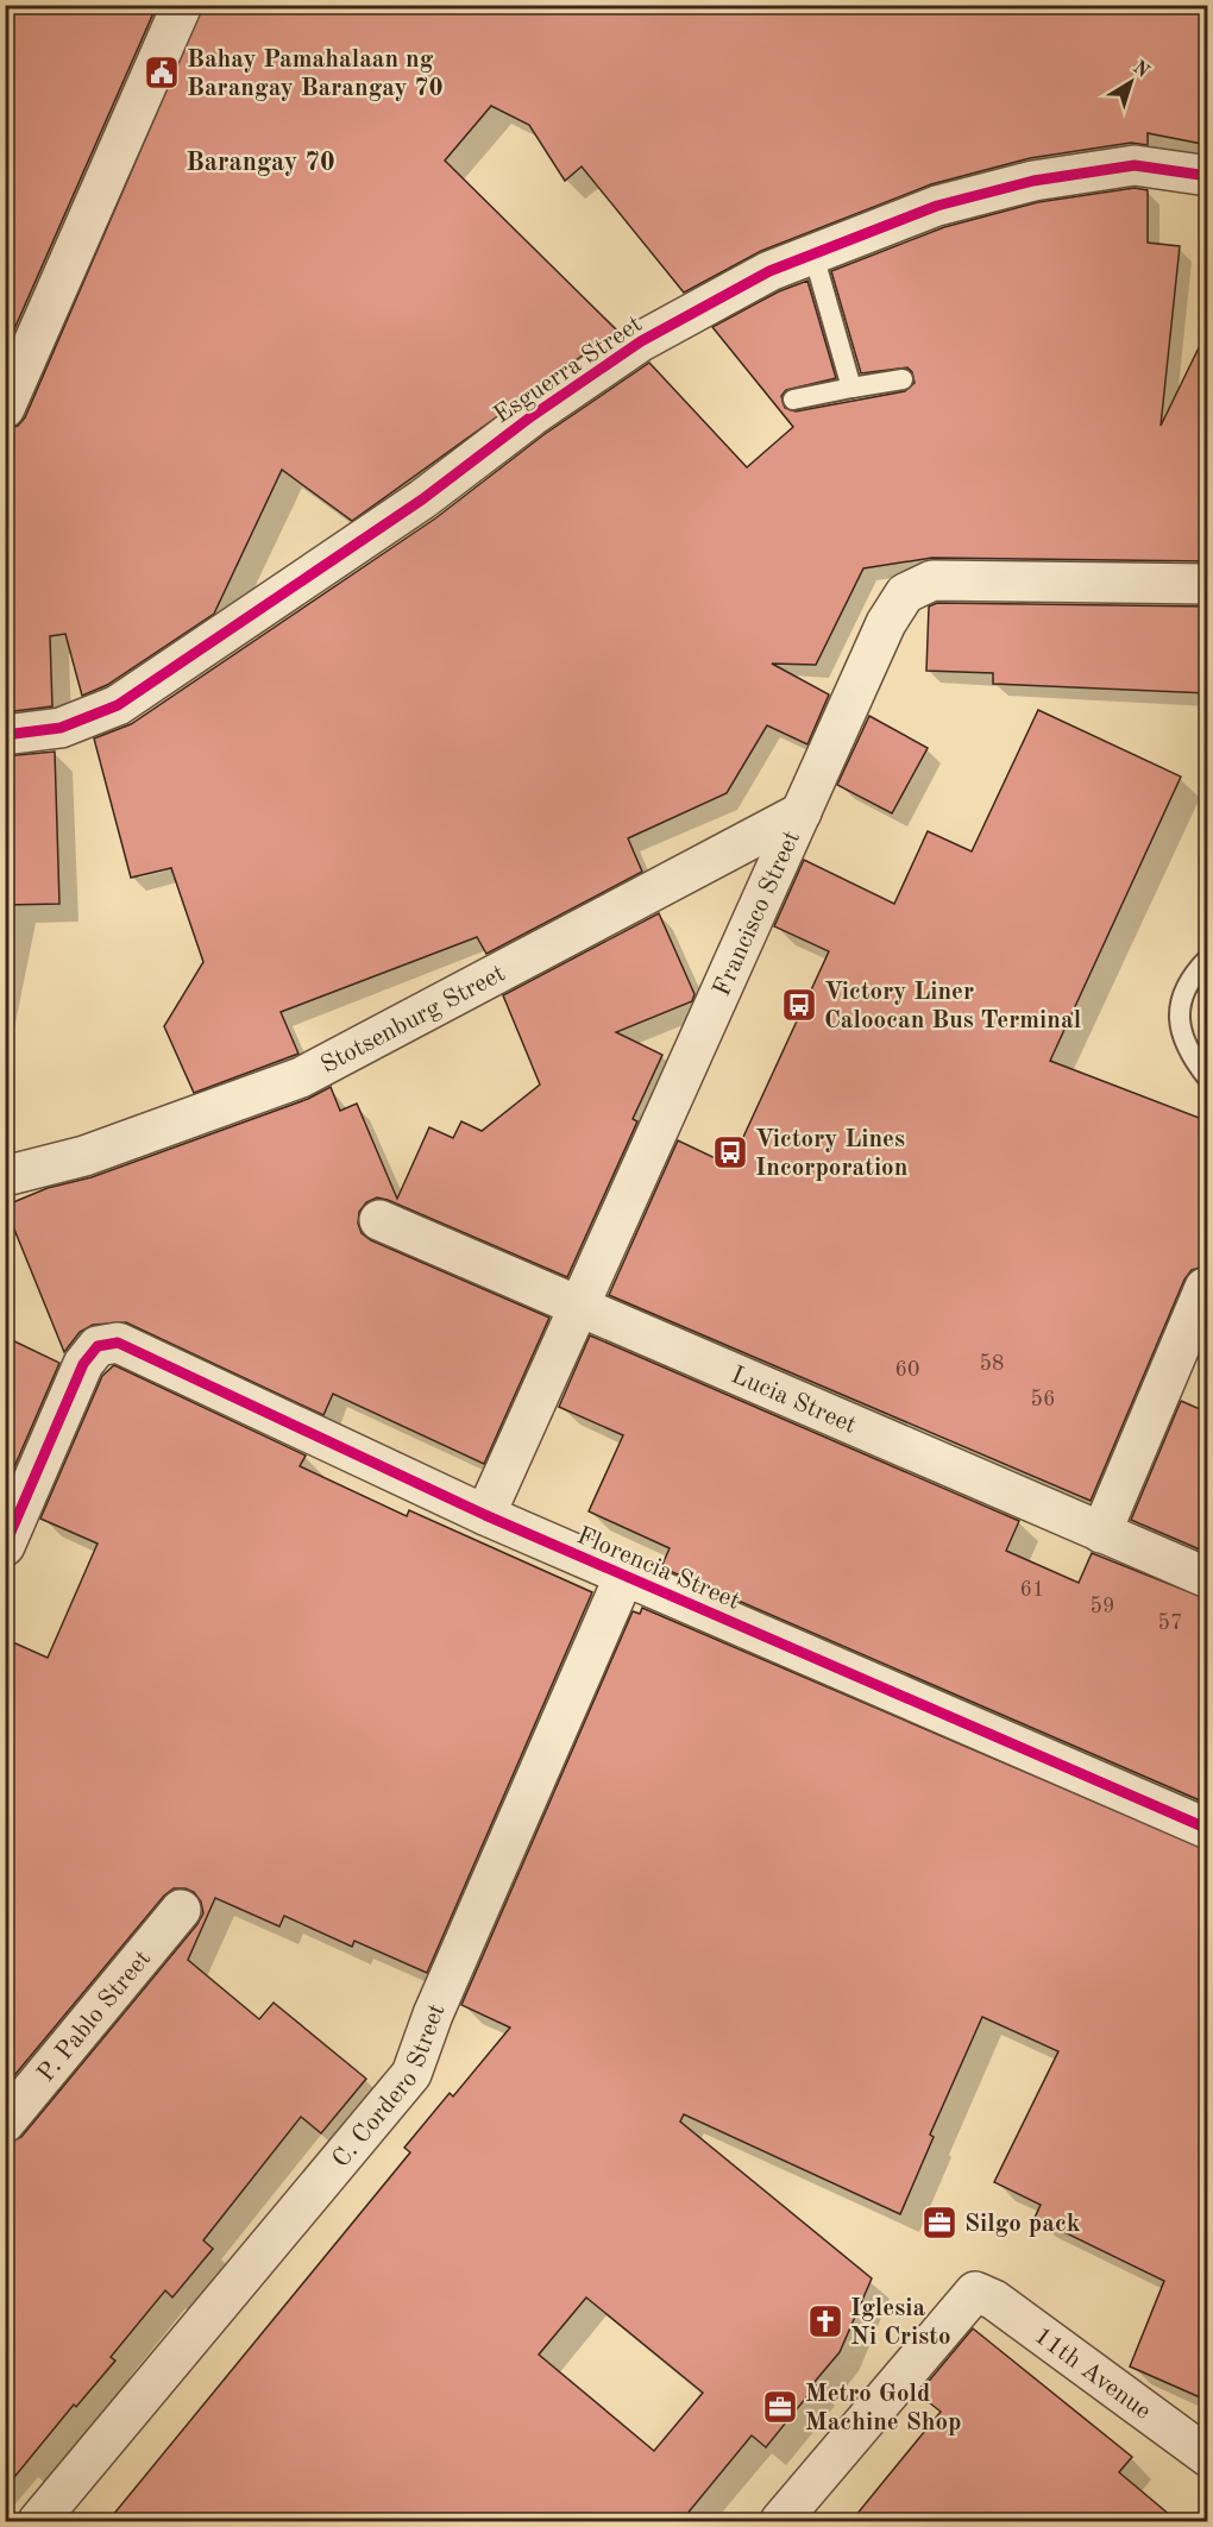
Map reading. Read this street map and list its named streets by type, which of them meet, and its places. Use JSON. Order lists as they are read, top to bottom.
{
  "streets": {
    "street": [
      "Esguerra Street",
      "Francisco Street",
      "Stotsenburg Street",
      "Lucia Street",
      "Florencia Street",
      "P. Pablo Street",
      "C. Cordero Street",
      "11th Avenue"
    ]
  },
  "crossings": [
    ["Francisco Street", "Stotsenburg Street"],
    ["Francisco Street", "Lucia Street"],
    ["Francisco Street", "Florencia Street"],
    ["Florencia Street", "C. Cordero Street"]
  ],
  "districts": ["Barangay 70"],
  "places": {
    "public building": ["Bahay Pamahalaan ng Barangay Barangay 70"],
    "bus stop": ["Victory Liner Caloocan Bus Terminal", "Victory Lines Incorporation"],
    "office": ["Silgo pack", "Metro Gold Machine Shop"],
    "church": ["Iglesia Ni Cristo"]
  },
  "house_numbers": [
    "58",
    "60",
    "56",
    "61",
    "59",
    "57"
  ],
  "north": "top right"
}
